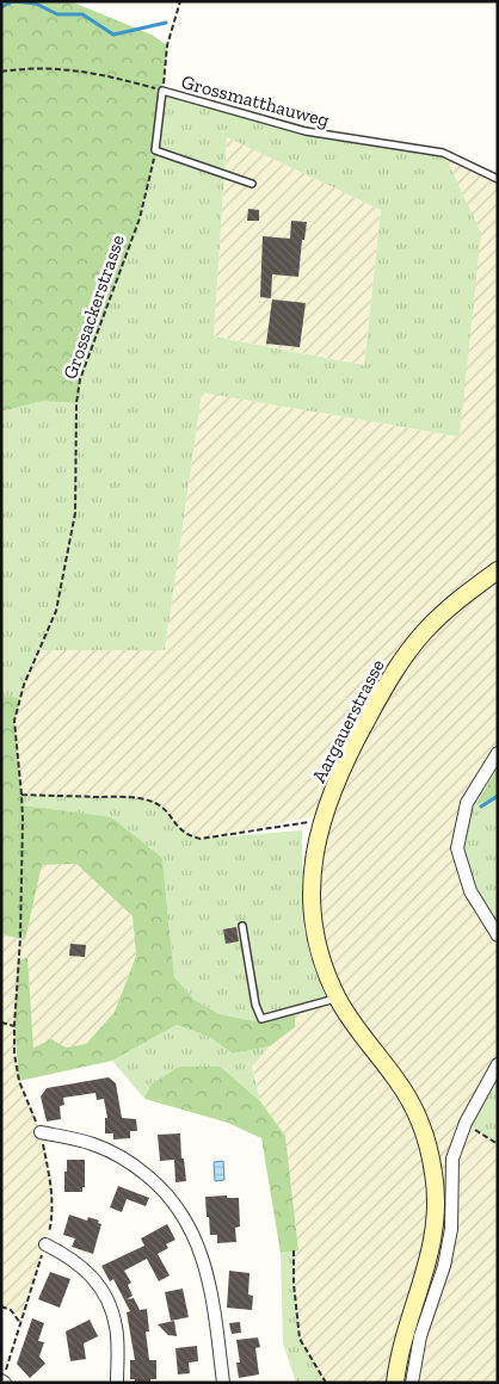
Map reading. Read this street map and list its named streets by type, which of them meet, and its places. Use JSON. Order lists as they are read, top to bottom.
{
  "streets": {
    "main road": ["Aargauerstrasse"],
    "lane": ["Grossmatthauweg"],
    "path": ["Grossackerstrasse"]
  }
}
